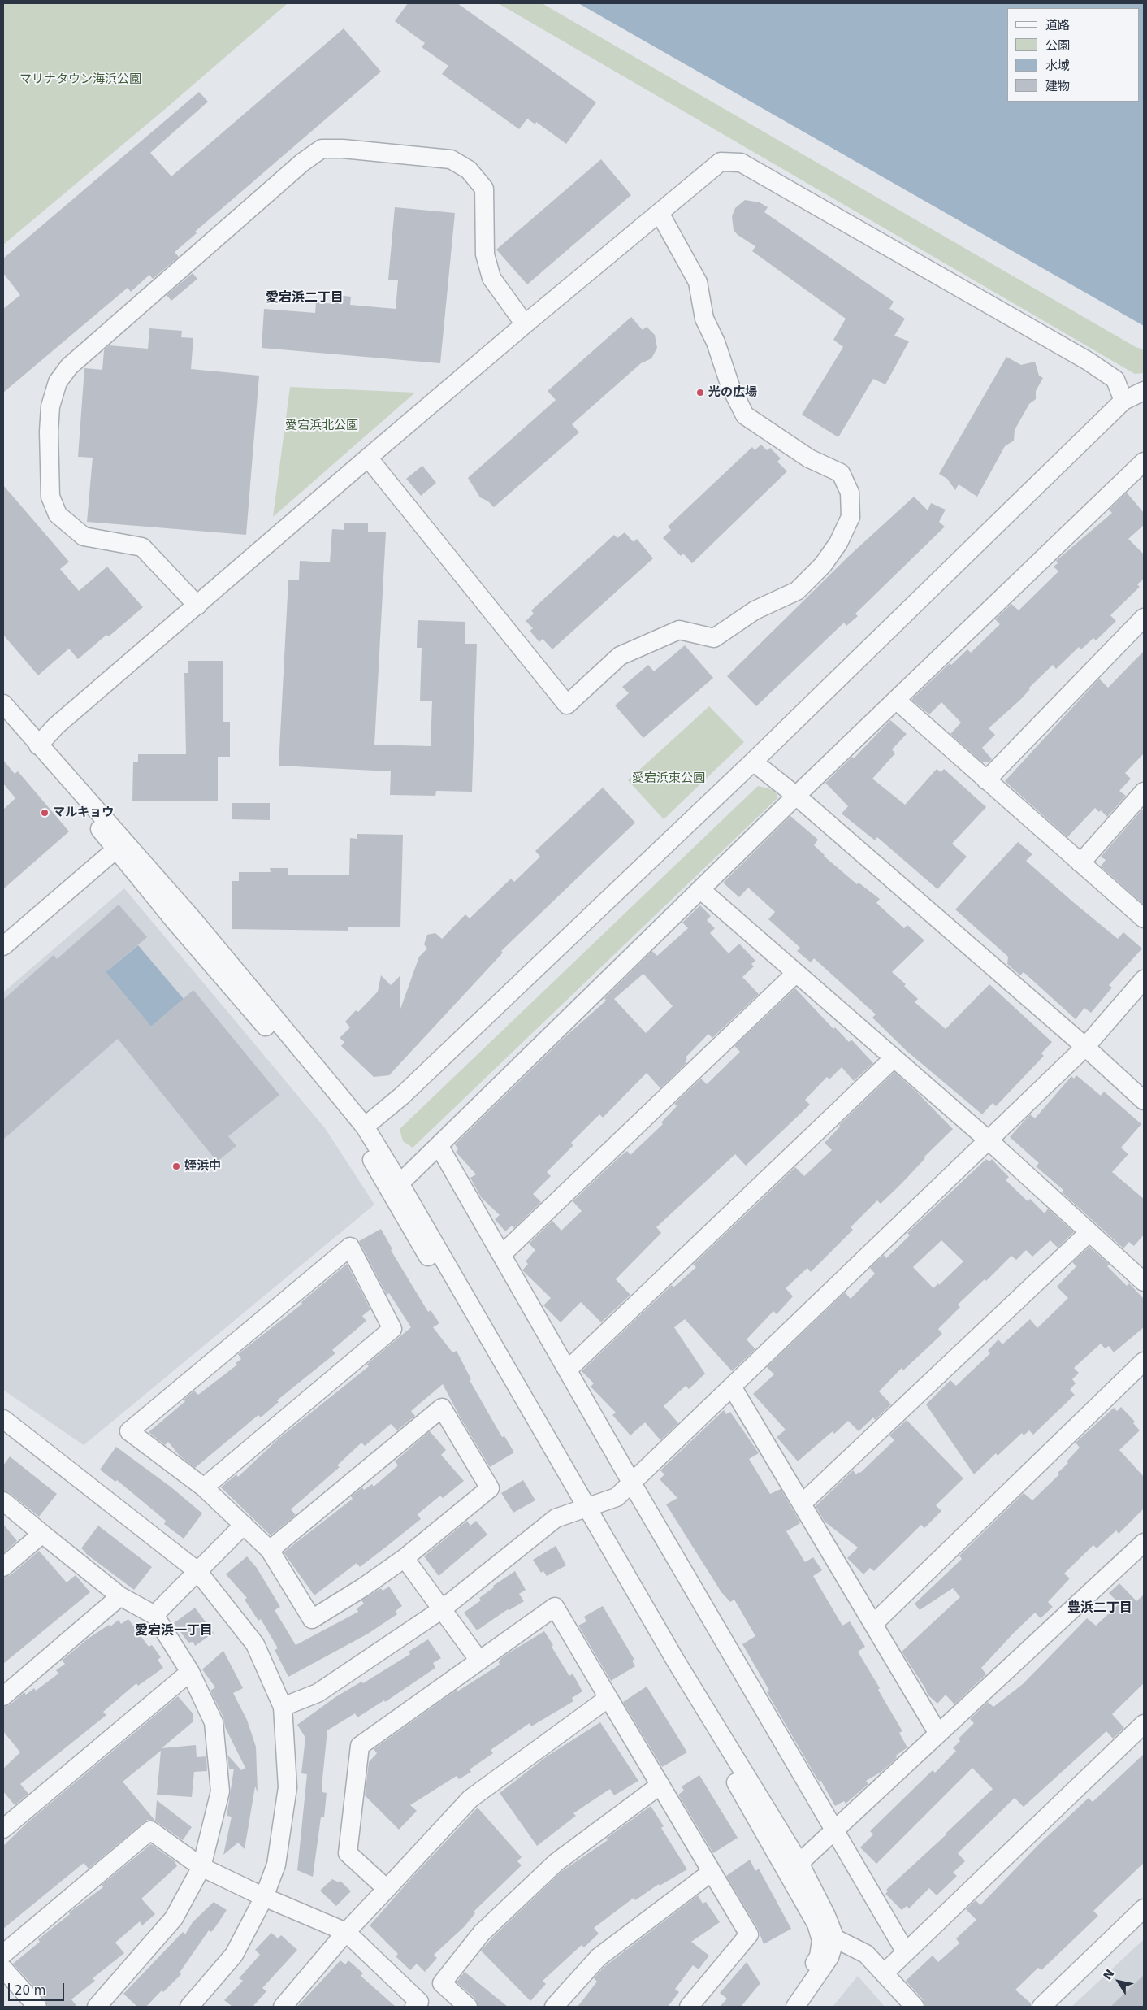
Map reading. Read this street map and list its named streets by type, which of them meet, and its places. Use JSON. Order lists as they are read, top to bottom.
{
  "districts": ["愛宕浜二丁目", "豊浜二丁目", "愛宕浜一丁目"],
  "parks": ["マリナタウン海浜公園", "愛宕浜北公園", "愛宕浜東公園"],
  "places": ["光の広場", "マルキョウ", "姪浜中"],
  "legend": [
    "道路",
    "公園",
    "水域",
    "建物"
  ],
  "scale_bar": "20 m",
  "north": "top left"
}
